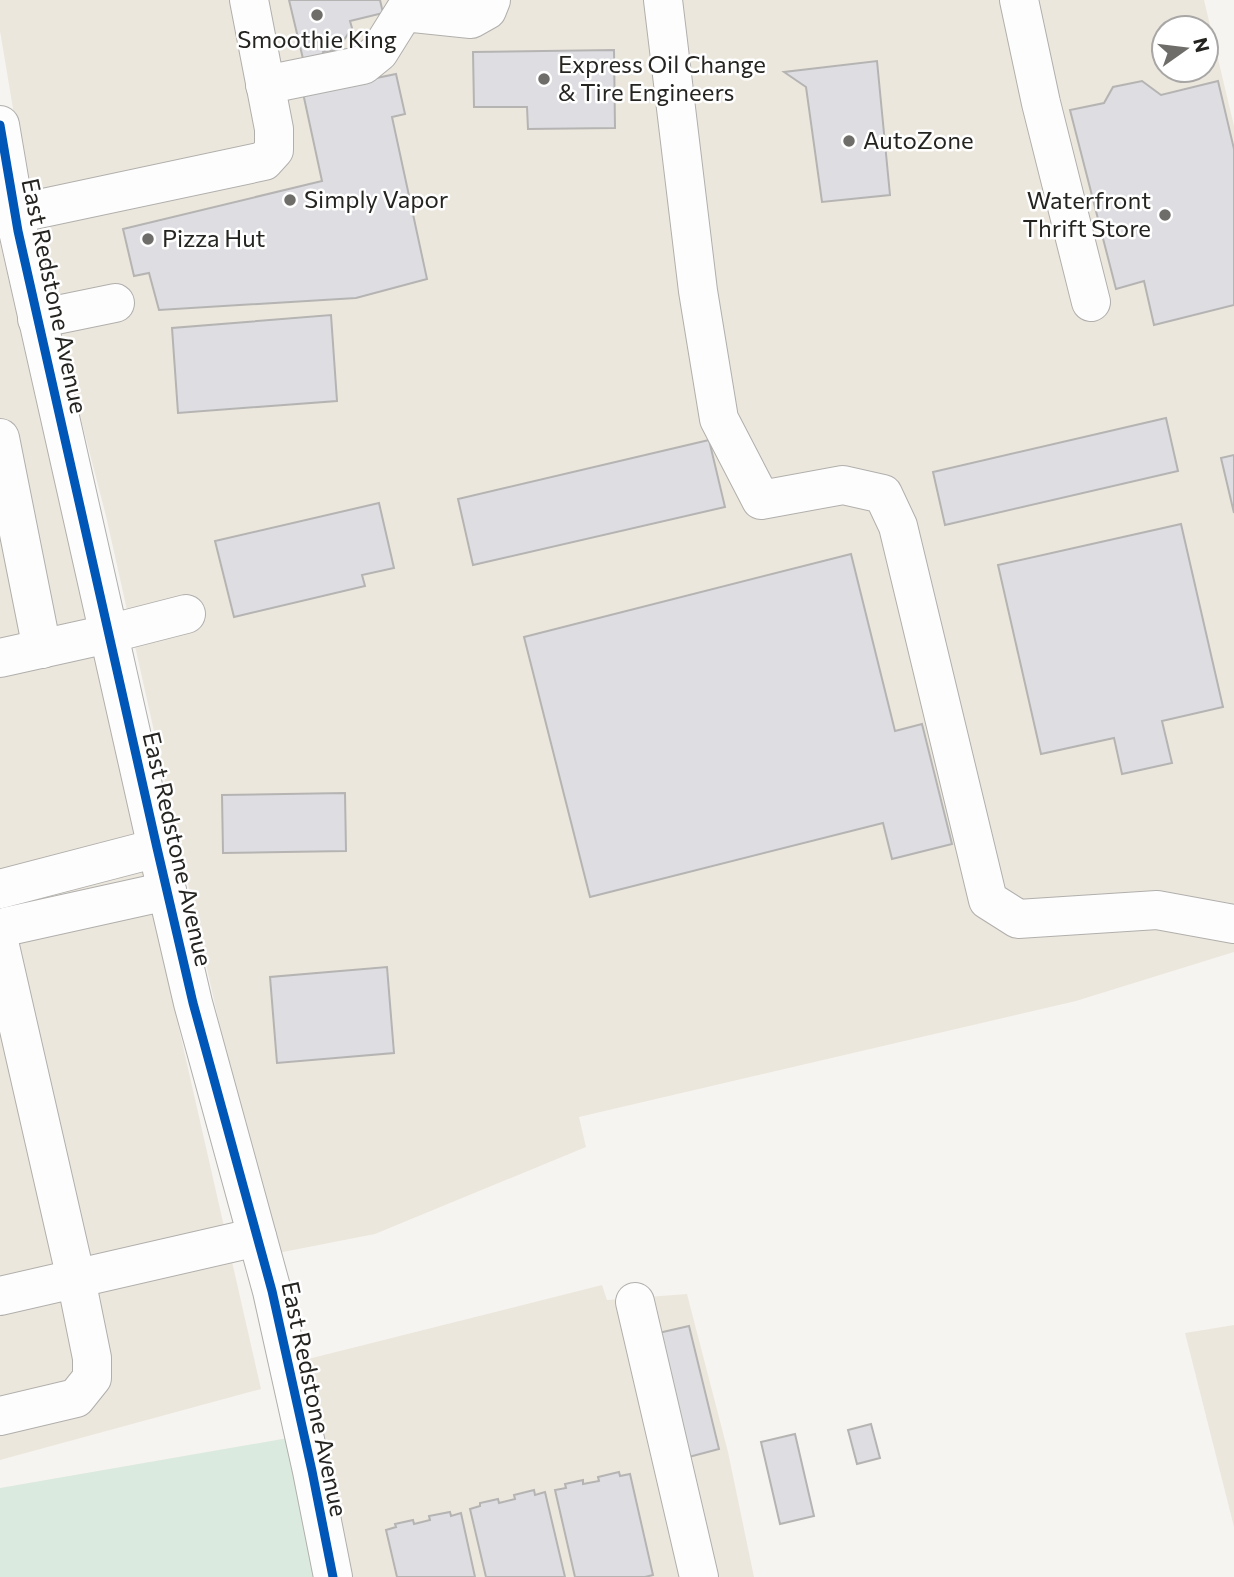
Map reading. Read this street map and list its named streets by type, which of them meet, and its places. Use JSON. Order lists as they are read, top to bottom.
{
  "streets": {
    "street": ["East Redstone Avenue"]
  },
  "places": [
    "Smoothie King",
    "Express Oil Change & Tire Engineers",
    "AutoZone",
    "Simply Vapor",
    "Waterfront Thrift Store",
    "Pizza Hut"
  ],
  "north": "right"
}
